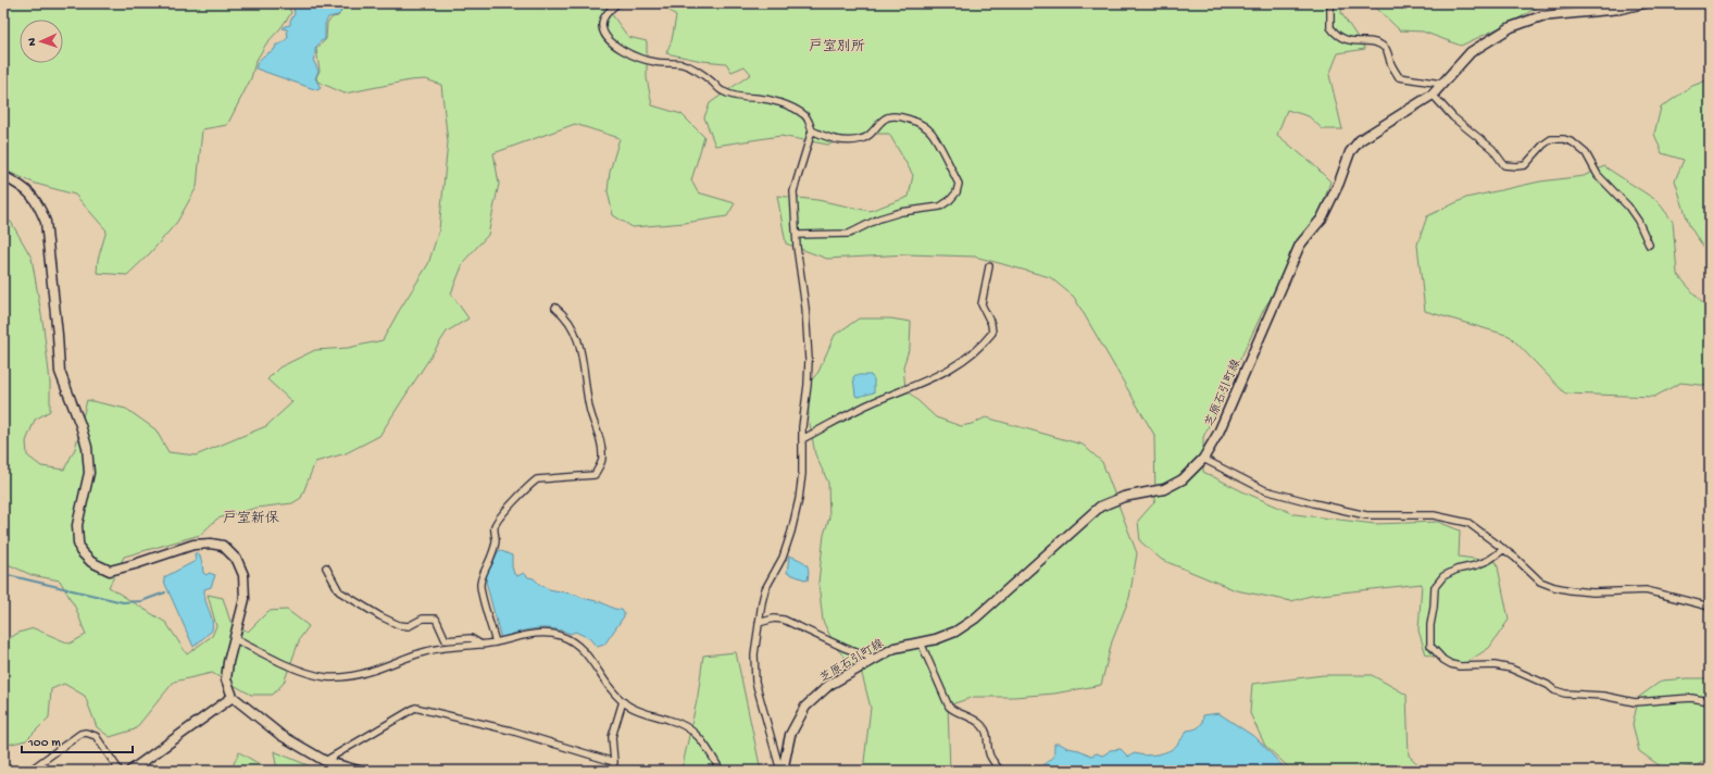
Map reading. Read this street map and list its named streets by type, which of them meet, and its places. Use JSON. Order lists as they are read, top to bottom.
{
  "streets": {
    "main road": ["芝原石引町線"]
  },
  "districts": ["戸室別所", "戸室新保"],
  "scale_bar": "100 m",
  "north": "left"
}
